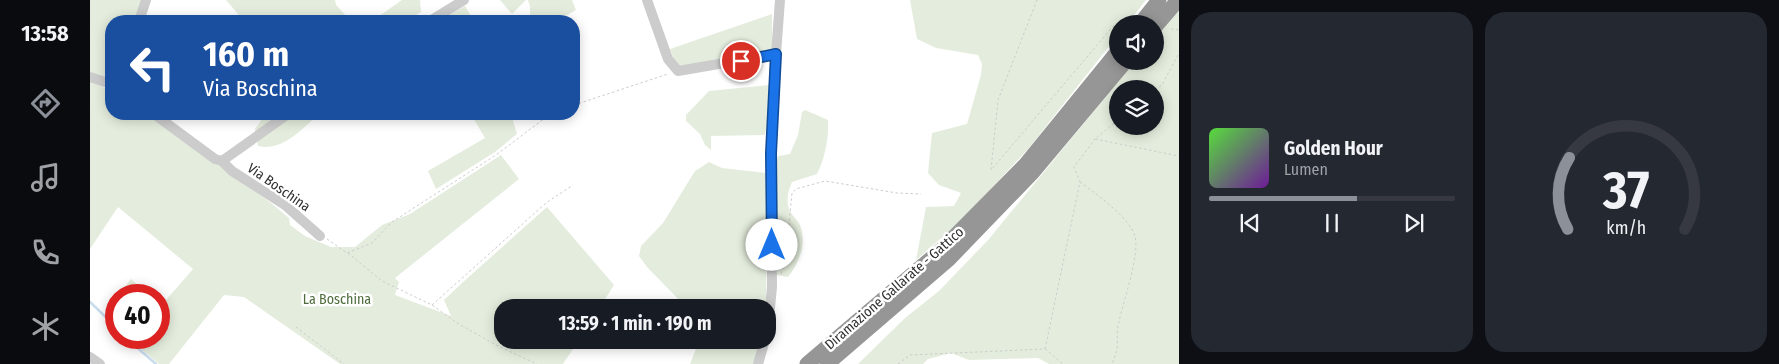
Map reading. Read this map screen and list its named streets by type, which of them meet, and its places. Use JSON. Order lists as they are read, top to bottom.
{
  "streets": {
    "highway": ["Diramazione Gallarate - Gattico"],
    "street": ["Via Boschina"]
  },
  "parks": ["La Boschina"],
  "page": {
    "tabs": "13:58",
    "turn": ["160 m", "Via Boschina"],
    "song": ["Golden Hour", "Lumen"],
    "limit": "40",
    "trip": "13:59 · 1 min · 190 m",
    "gauge": ["37", "km/h"]
  }
}
